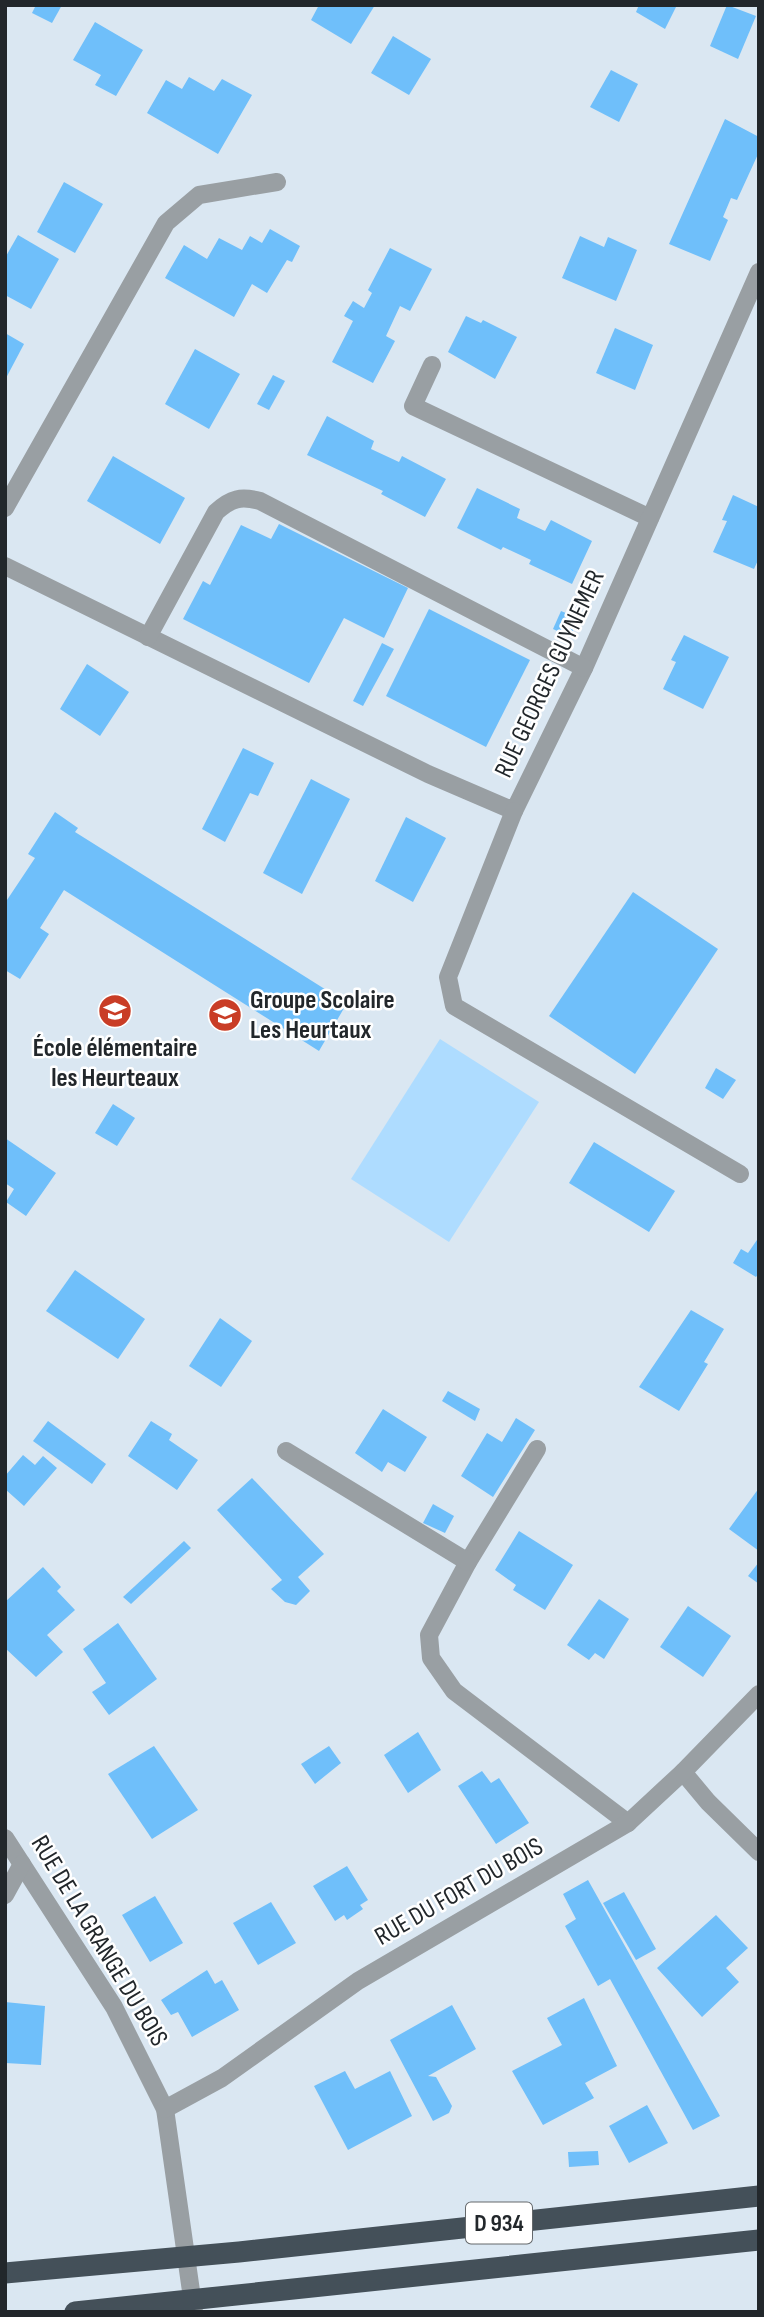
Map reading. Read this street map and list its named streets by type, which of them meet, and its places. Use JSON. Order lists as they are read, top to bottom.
{
  "streets": {
    "highway": ["D 934"],
    "street": ["RUE GEORGES GUYNEMER", "RUE DU FORT DU BOIS", "RUE DE LA GRANGE DU BOIS"]
  },
  "crossings": [
    ["RUE DU FORT DU BOIS", "RUE DE LA GRANGE DU BOIS"]
  ],
  "places": {
    "school or university": ["École élémentaire les Heurteaux", "Groupe Scolaire Les Heurtaux"]
  }
}
